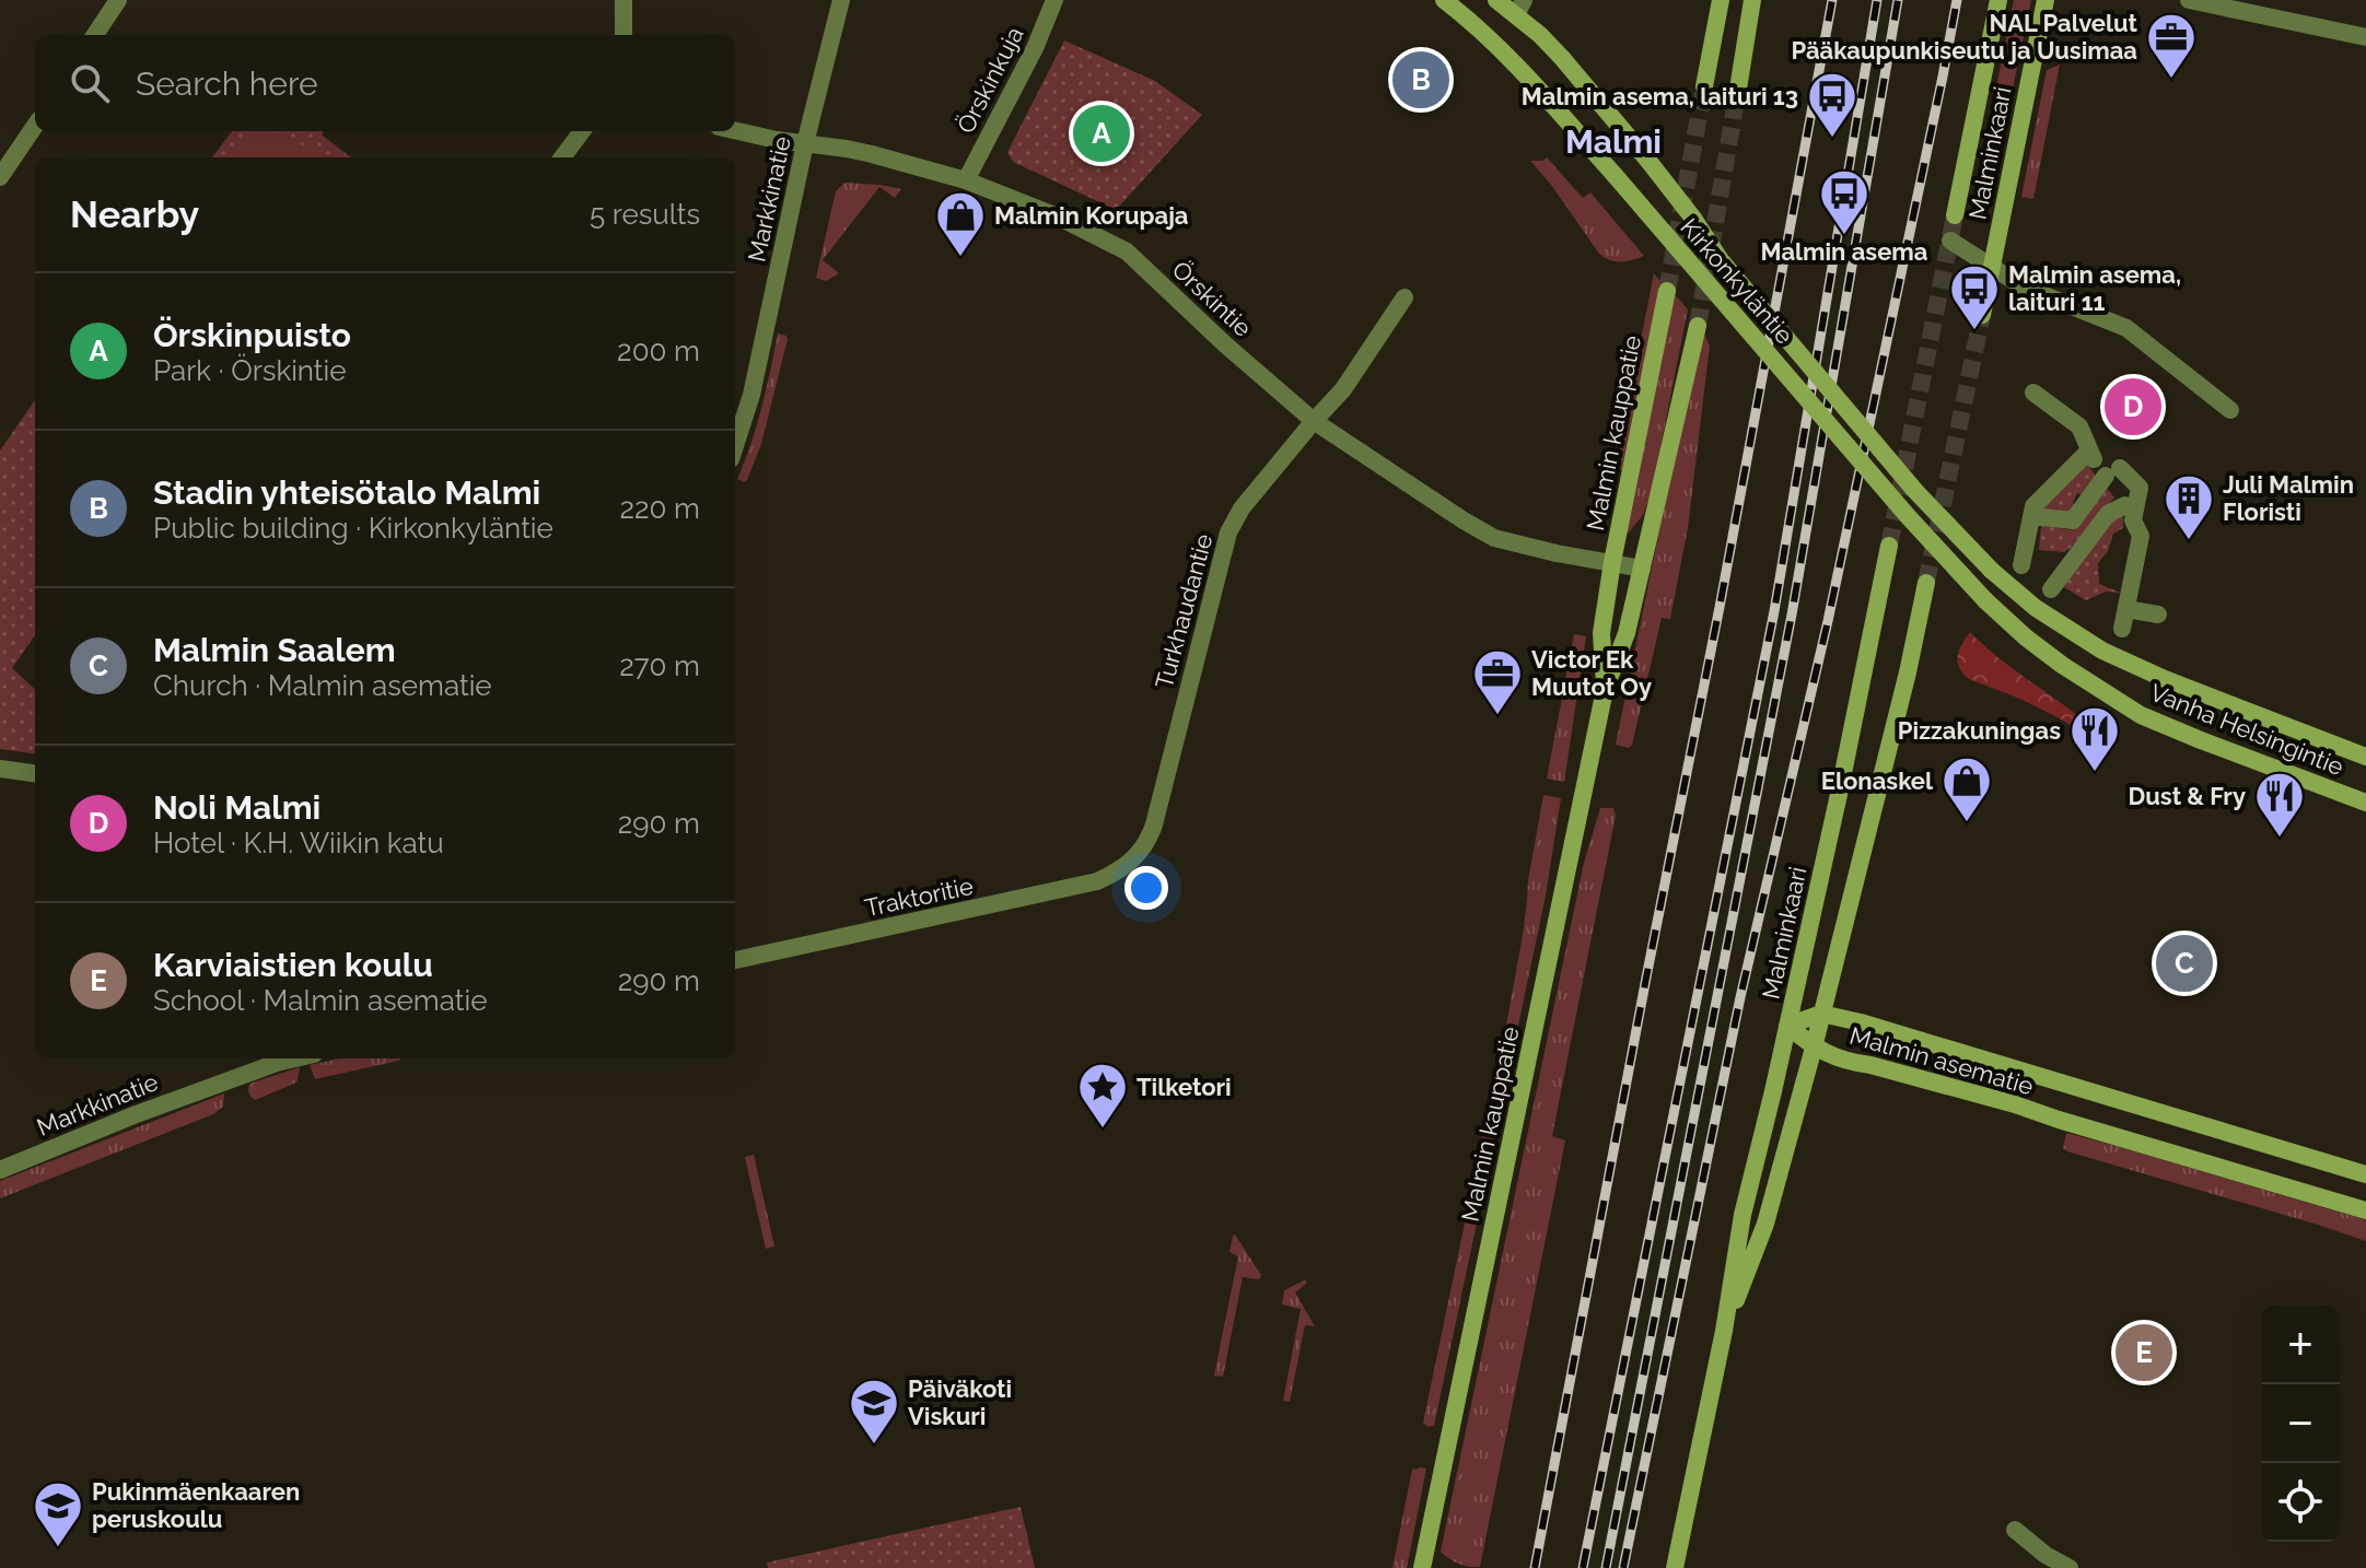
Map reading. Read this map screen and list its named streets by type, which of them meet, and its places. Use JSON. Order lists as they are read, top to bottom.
{
  "streets": {
    "main road": [
      "Malminkaari",
      "Kirkonkyläntie",
      "Malmin kauppatie",
      "Vanha Helsingintie",
      "Malmin asematie"
    ],
    "street": [
      "Örskinkuja",
      "Markkinatie",
      "Örskintie",
      "Turkhaudantie",
      "Traktoritie"
    ]
  },
  "crossings": [
    ["Örskinkuja", "Örskintie"],
    ["Malminkaari", "Malmin asematie"],
    ["Markkinatie", "Örskintie"],
    ["Kirkonkyläntie", "Vanha Helsingintie"],
    ["Örskintie", "Malmin kauppatie"],
    ["Örskintie", "Turkhaudantie"],
    ["Turkhaudantie", "Traktoritie"]
  ],
  "districts": ["Malmi"],
  "places": {
    "office": ["NAL Palvelut Pääkaupunkiseutu ja Uusimaa", "Victor Ek Muutot Oy"],
    "bus stop": ["Malmin asema, laituri 13", "Malmin asema", "Malmin asema, laituri 11"],
    "shop": ["Malmin Korupaja", "Elonaskel"],
    "building": ["Juli Malmin Floristi"],
    "restaurant": ["Pizzakuningas", "Dust & Fry"],
    "place": ["Tilketori"],
    "school or university": ["Päiväkoti Viskuri", "Pukinmäenkaaren peruskoulu"]
  },
  "page": {
    "search": "Search here",
    "pins": [
      "B",
      "A",
      "D",
      "C",
      "E"
    ],
    "heading": ["Nearby", "5 results"],
    "list": [
      {
        "mark": "A",
        "name": "Örskinpuisto",
        "note": "Park · Örskintie",
        "value": "200 m"
      },
      {
        "mark": "B",
        "name": "Stadin yhteisötalo Malmi",
        "note": "Public building · Kirkonkyläntie",
        "value": "220 m"
      },
      {
        "mark": "C",
        "name": "Malmin Saalem",
        "note": "Church · Malmin asematie",
        "value": "270 m"
      },
      {
        "mark": "D",
        "name": "Noli Malmi",
        "note": "Hotel · K.H. Wiikin katu",
        "value": "290 m"
      },
      {
        "mark": "E",
        "name": "Karviaistien koulu",
        "note": "School · Malmin asematie",
        "value": "290 m"
      }
    ],
    "map_buttons": ["+", "−"]
  }
}
